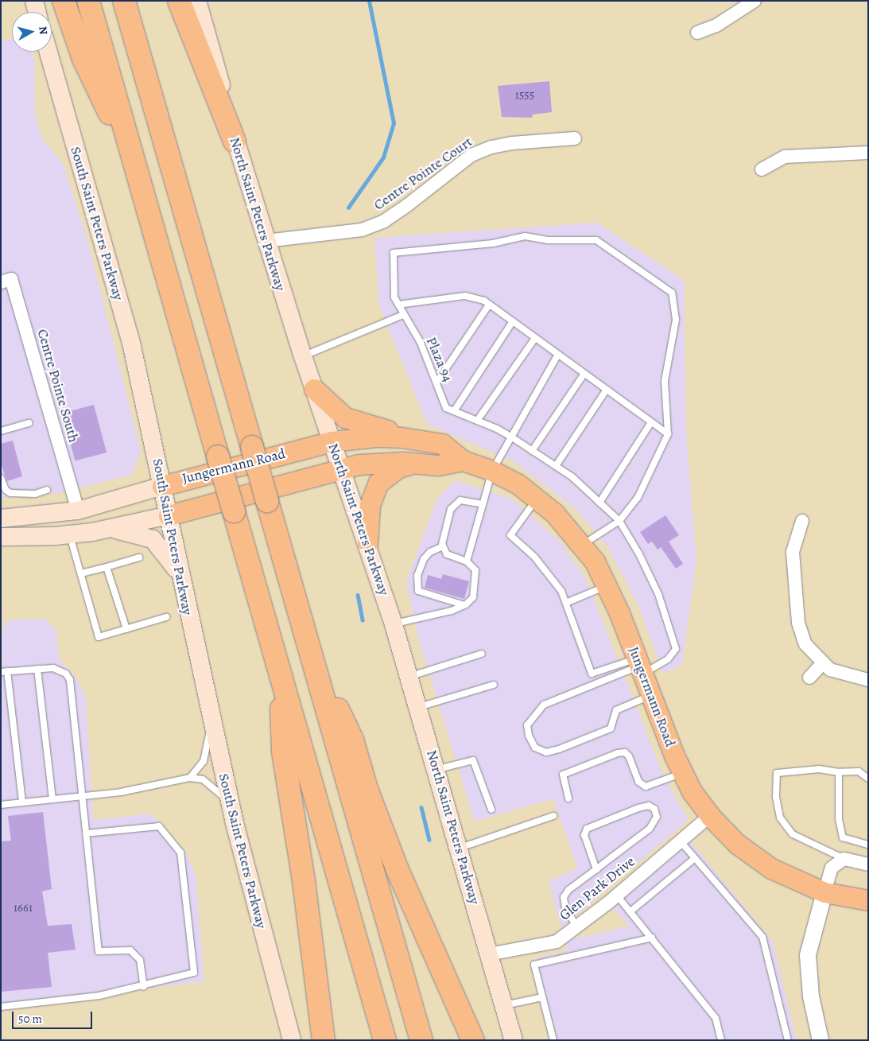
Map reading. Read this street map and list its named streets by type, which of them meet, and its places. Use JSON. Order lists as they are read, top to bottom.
{
  "streets": {
    "main road": ["North Saint Peters Parkway", "South Saint Peters Parkway", "Jungermann Road"],
    "street": ["Centre Pointe Court", "Centre Pointe South", "Glen Park Drive"],
    "lane": ["Plaza 94"]
  },
  "crossings": [
    ["Centre Pointe Court", "North Saint Peters Parkway"],
    ["North Saint Peters Parkway", "Jungermann Road"],
    ["North Saint Peters Parkway", "Glen Park Drive"],
    ["South Saint Peters Parkway", "Jungermann Road"],
    ["Plaza 94", "Jungermann Road"],
    ["Centre Pointe South", "Jungermann Road"],
    ["Jungermann Road", "Glen Park Drive"]
  ],
  "house_numbers": ["1555", "1661"],
  "scale_bar": "50 m",
  "north": "right"
}
